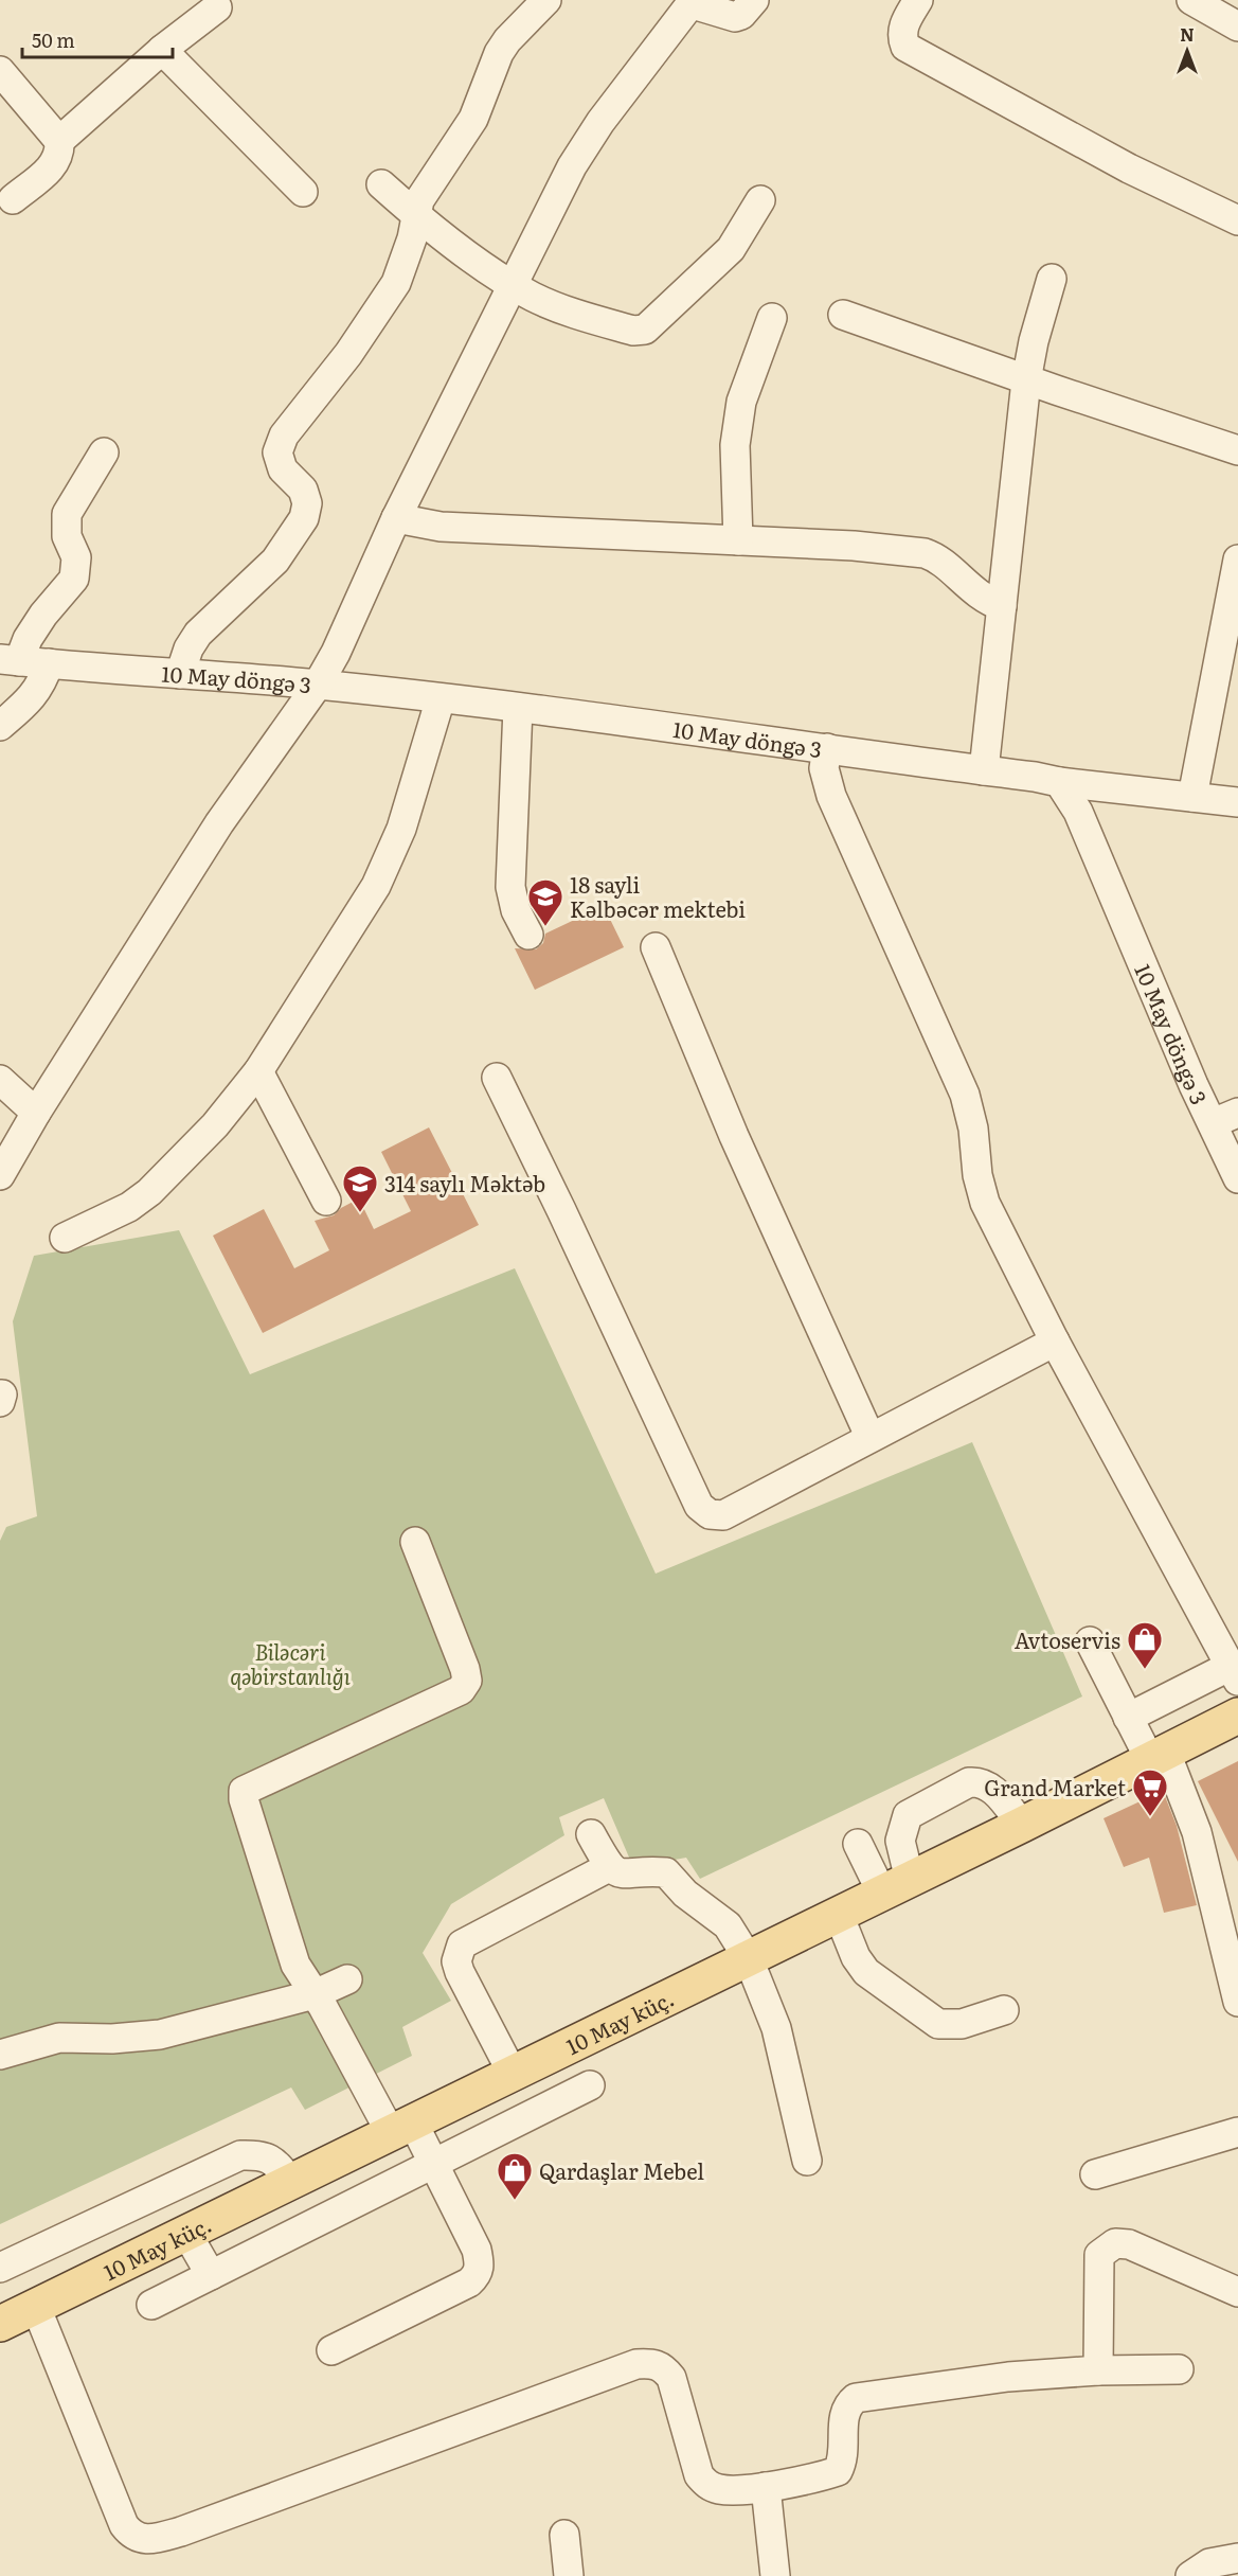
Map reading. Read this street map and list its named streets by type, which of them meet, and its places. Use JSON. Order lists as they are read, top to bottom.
{
  "streets": {
    "main road": ["10 May küç."],
    "street": ["10 May döngə 3"]
  },
  "parks": ["Biləcəri qəbirstanlığı"],
  "places": {
    "school or university": ["18 sayli Kəlbəcər mektebi", "314 saylı Məktəb"],
    "shop": ["Avtoservis", "Qardaşlar Mebel"],
    "supermarket": ["Grand Market"]
  },
  "scale_bar": "50 m",
  "north": "top"
}
